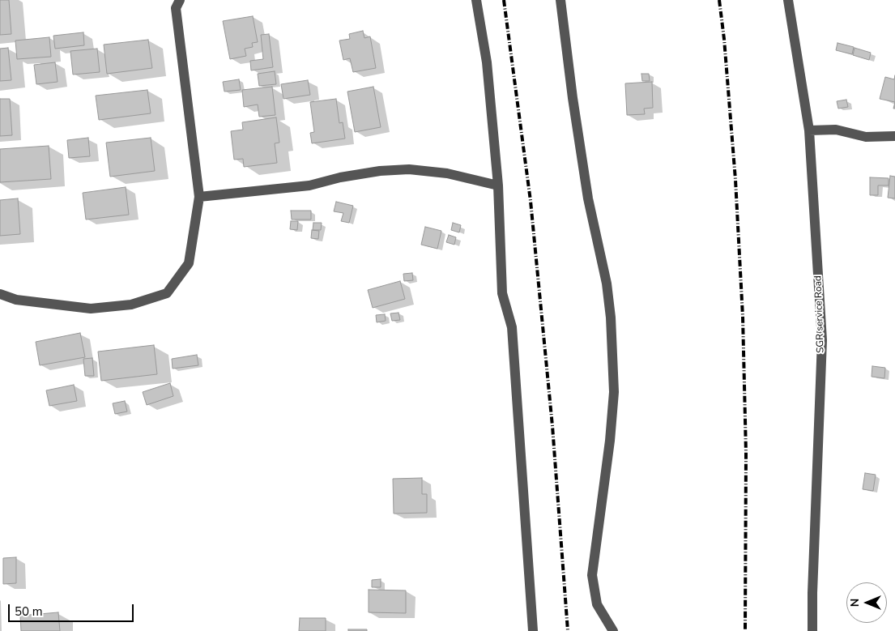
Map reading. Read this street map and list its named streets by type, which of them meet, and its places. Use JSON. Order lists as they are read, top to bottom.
{
  "streets": {
    "street": ["SGR service Road"]
  },
  "scale_bar": "50 m",
  "north": "left"
}
